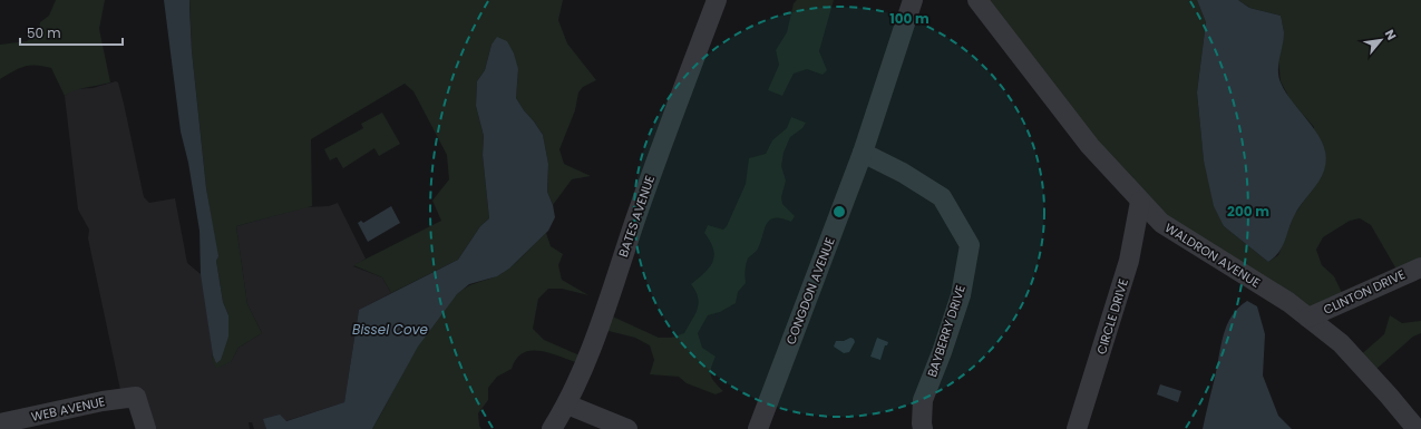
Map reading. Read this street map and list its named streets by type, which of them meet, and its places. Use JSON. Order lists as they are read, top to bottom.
{
  "streets": {
    "street": [
      "BATES AVENUE",
      "WALDRON AVENUE",
      "CONGDON AVENUE",
      "CLINTON DRIVE",
      "CIRCLE DRIVE",
      "BAYBERRY DRIVE",
      "WEB AVENUE"
    ]
  },
  "crossings": [
    ["WALDRON AVENUE", "CLINTON DRIVE"],
    ["WALDRON AVENUE", "CIRCLE DRIVE"],
    ["CONGDON AVENUE", "BAYBERRY DRIVE"]
  ],
  "water": ["Bissel Cove"],
  "scale_bar": "50 m",
  "north": "top right",
  "rings": ["100 m", "200 m"]
}
